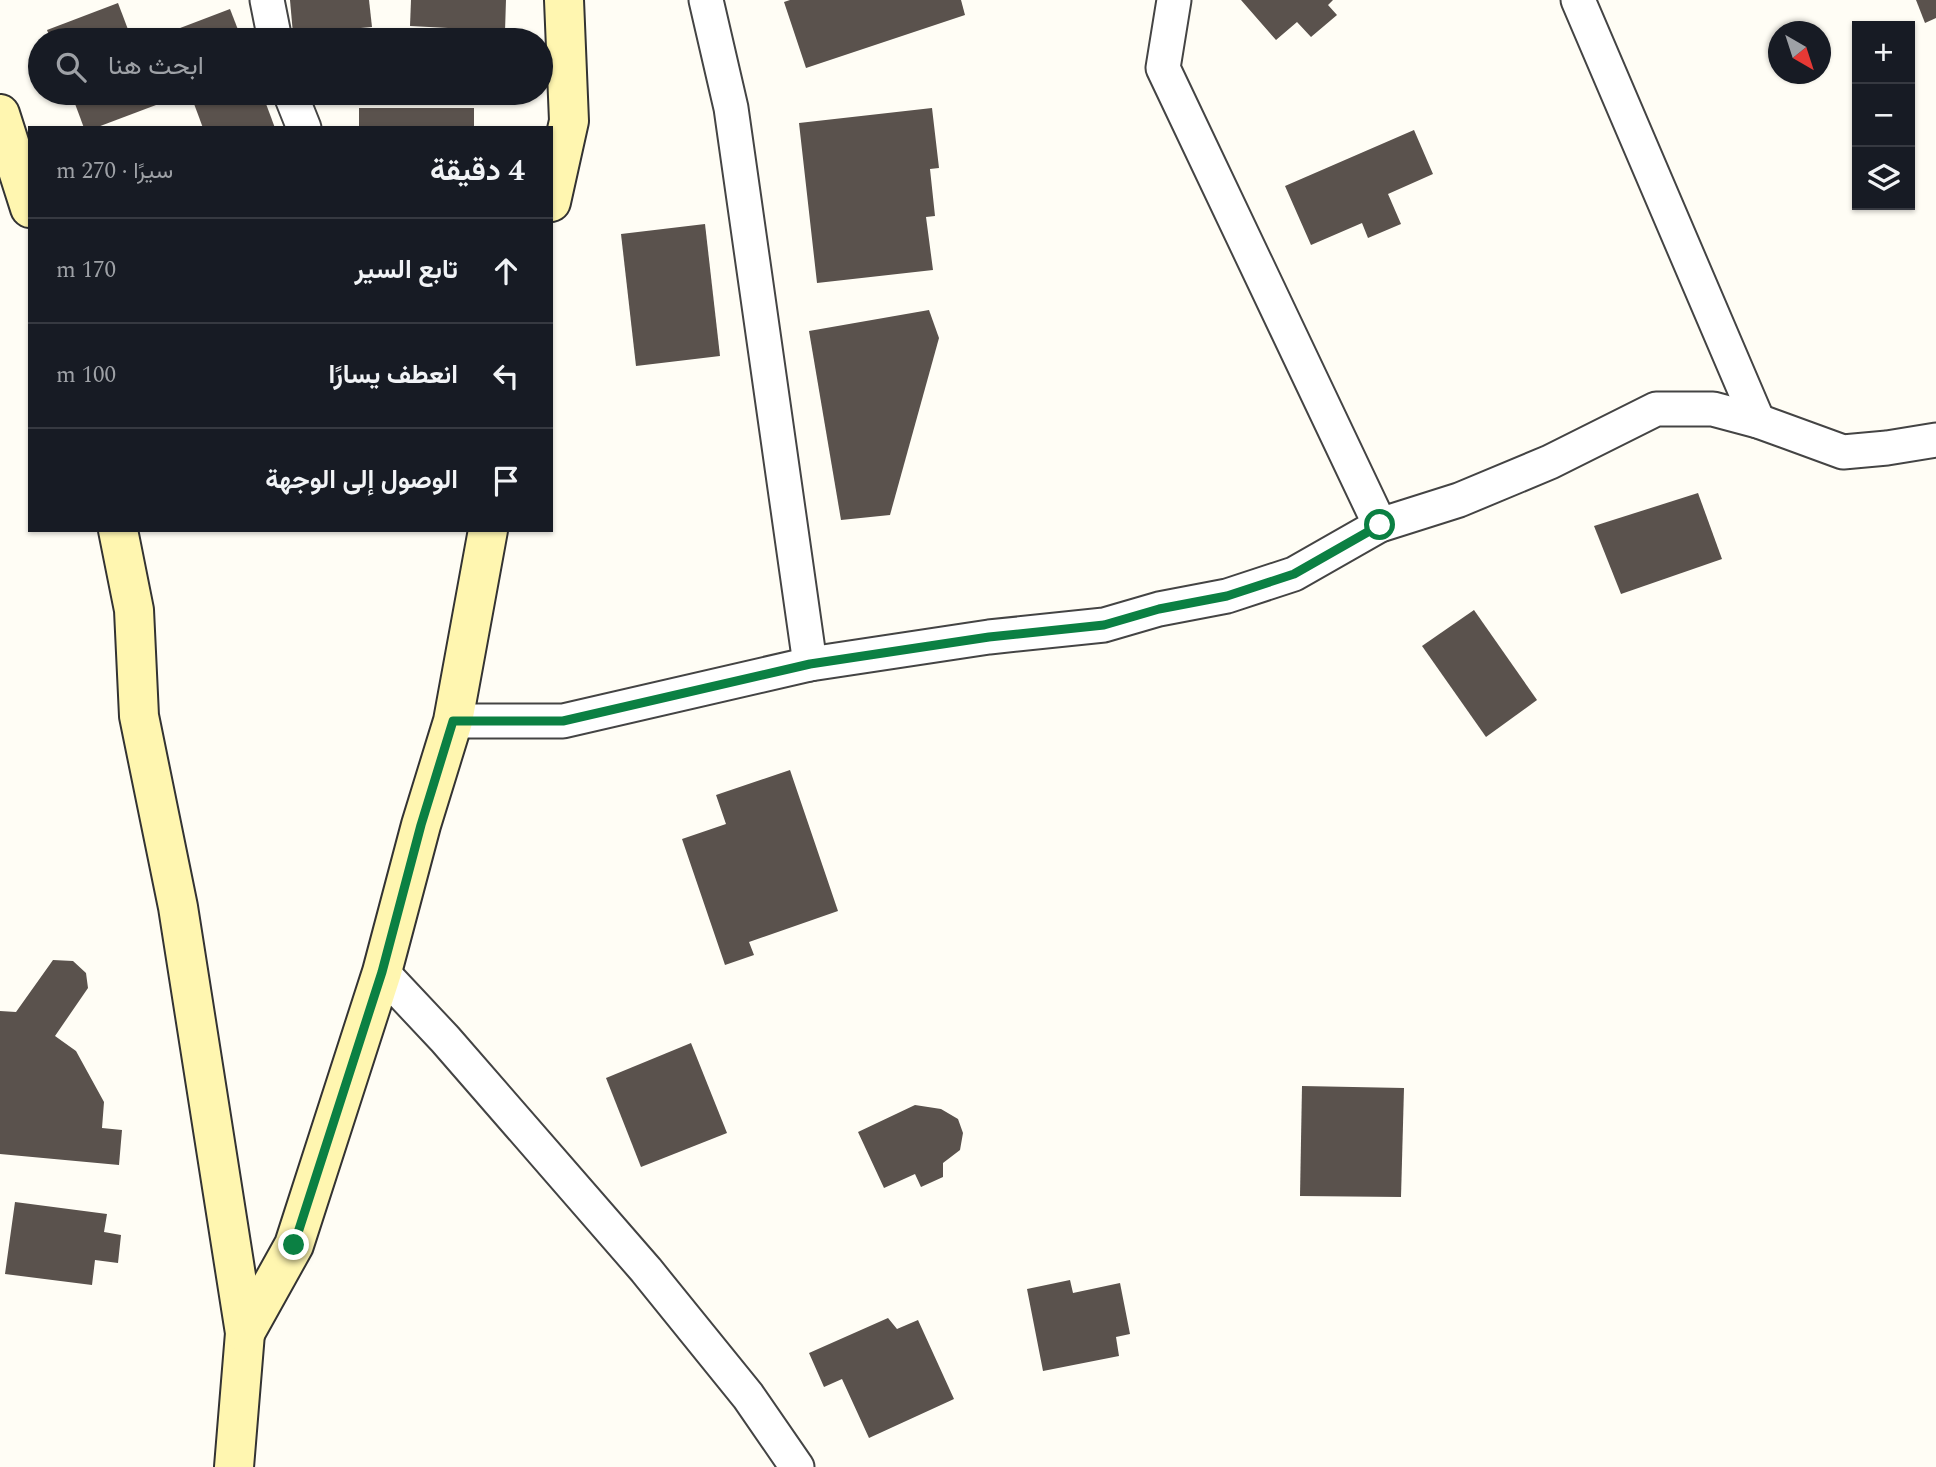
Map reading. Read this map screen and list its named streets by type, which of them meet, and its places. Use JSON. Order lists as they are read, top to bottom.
{
  "north": "bottom right",
  "page": {
    "map_buttons": ["+", "−"],
    "search": "ابحث هنا",
    "heading": ["4 دقيقة", "سيرًا · 270 m"],
    "list": [
      ["تابع السير", "170 m"],
      ["انعطف يسارًا", "100 m"],
      "الوصول إلى الوجهة"
    ]
  }
}
